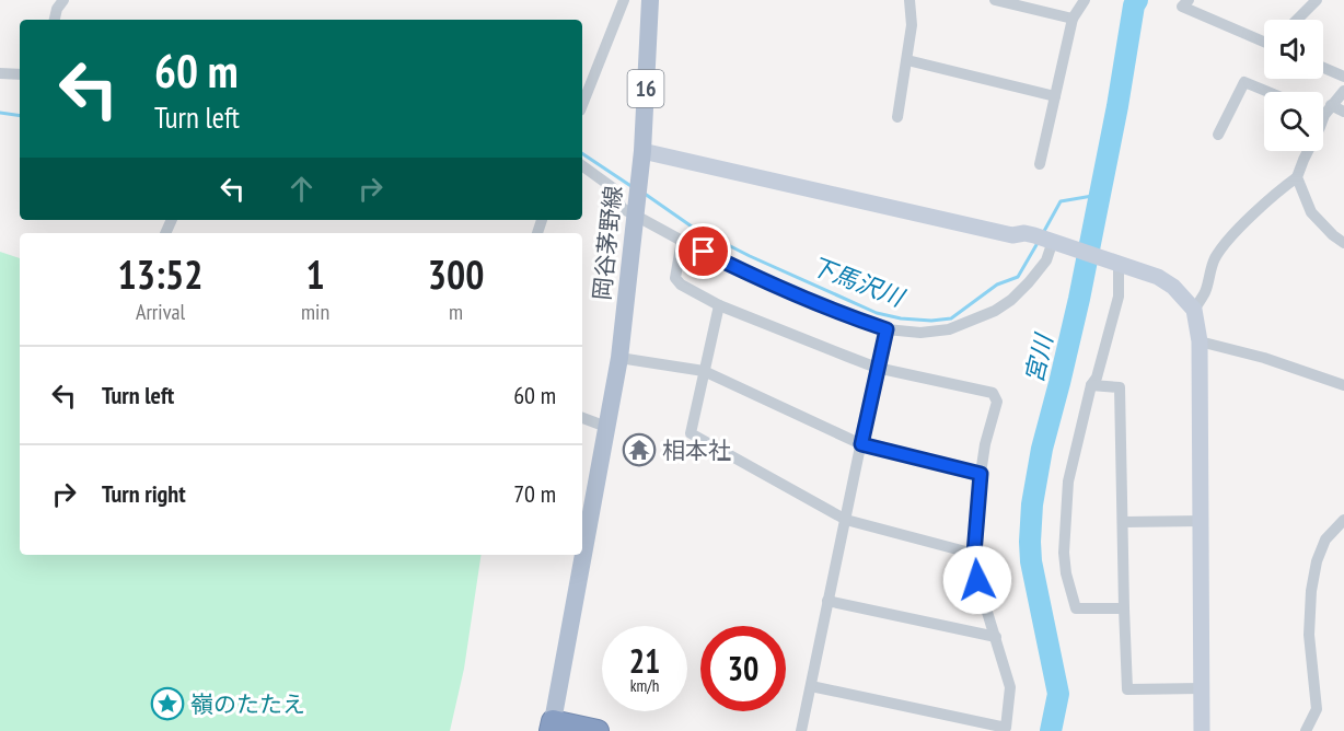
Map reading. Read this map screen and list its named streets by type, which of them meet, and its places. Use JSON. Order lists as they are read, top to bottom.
{
  "streets": {
    "main road": ["16", "岡谷茅野線"]
  },
  "water": ["下馬沢川", "宮川"],
  "places": {
    "temple": ["相本社"],
    "place": ["嶺のたたえ"]
  },
  "page": {
    "turn": ["60 m", "Turn left"],
    "eta": [
      "13:52",
      "Arrival",
      "1",
      "min",
      "300",
      "m"
    ],
    "list": [
      {
        "name": "Turn left",
        "value": "60 m"
      },
      {
        "name": "Turn right",
        "value": "70 m"
      }
    ],
    "speed": "21 km/h",
    "limit": "30"
  }
}
